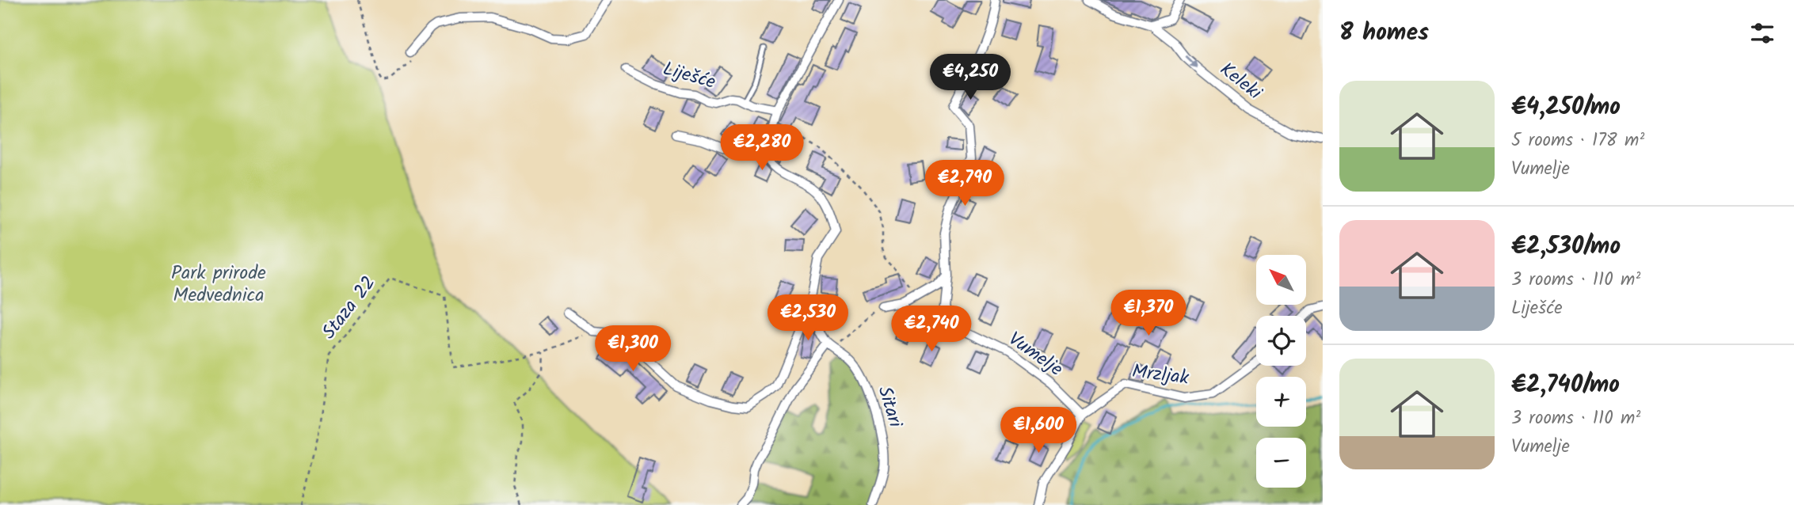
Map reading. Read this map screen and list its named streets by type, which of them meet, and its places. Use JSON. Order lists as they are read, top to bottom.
{
  "streets": {
    "street": [
      "Liješće",
      "Keleki",
      "Vumelje",
      "Mrzljak",
      "Sitari"
    ],
    "path": ["Staza 22"]
  },
  "crossings": [
    ["Vumelje", "Mrzljak"]
  ],
  "one_way": ["Keleki"],
  "parks": ["Park prirode Medvednica"],
  "north": "top left",
  "page": {
    "heading": "8 homes",
    "price": [
      "€4,250",
      "€2,280",
      "€2,790",
      "€1,370",
      "€2,530",
      "€2,740",
      "€1,300",
      "€1,600"
    ],
    "list": [
      {
        "name": "€4,250/mo",
        "note": "5 rooms · 178 m² · Vumelje"
      },
      {
        "name": "€2,530/mo",
        "note": "3 rooms · 110 m² · Liješće"
      },
      {
        "name": "€2,740/mo",
        "note": "3 rooms · 110 m² · Vumelje"
      }
    ],
    "map_buttons": ["+", "−"]
  }
}
